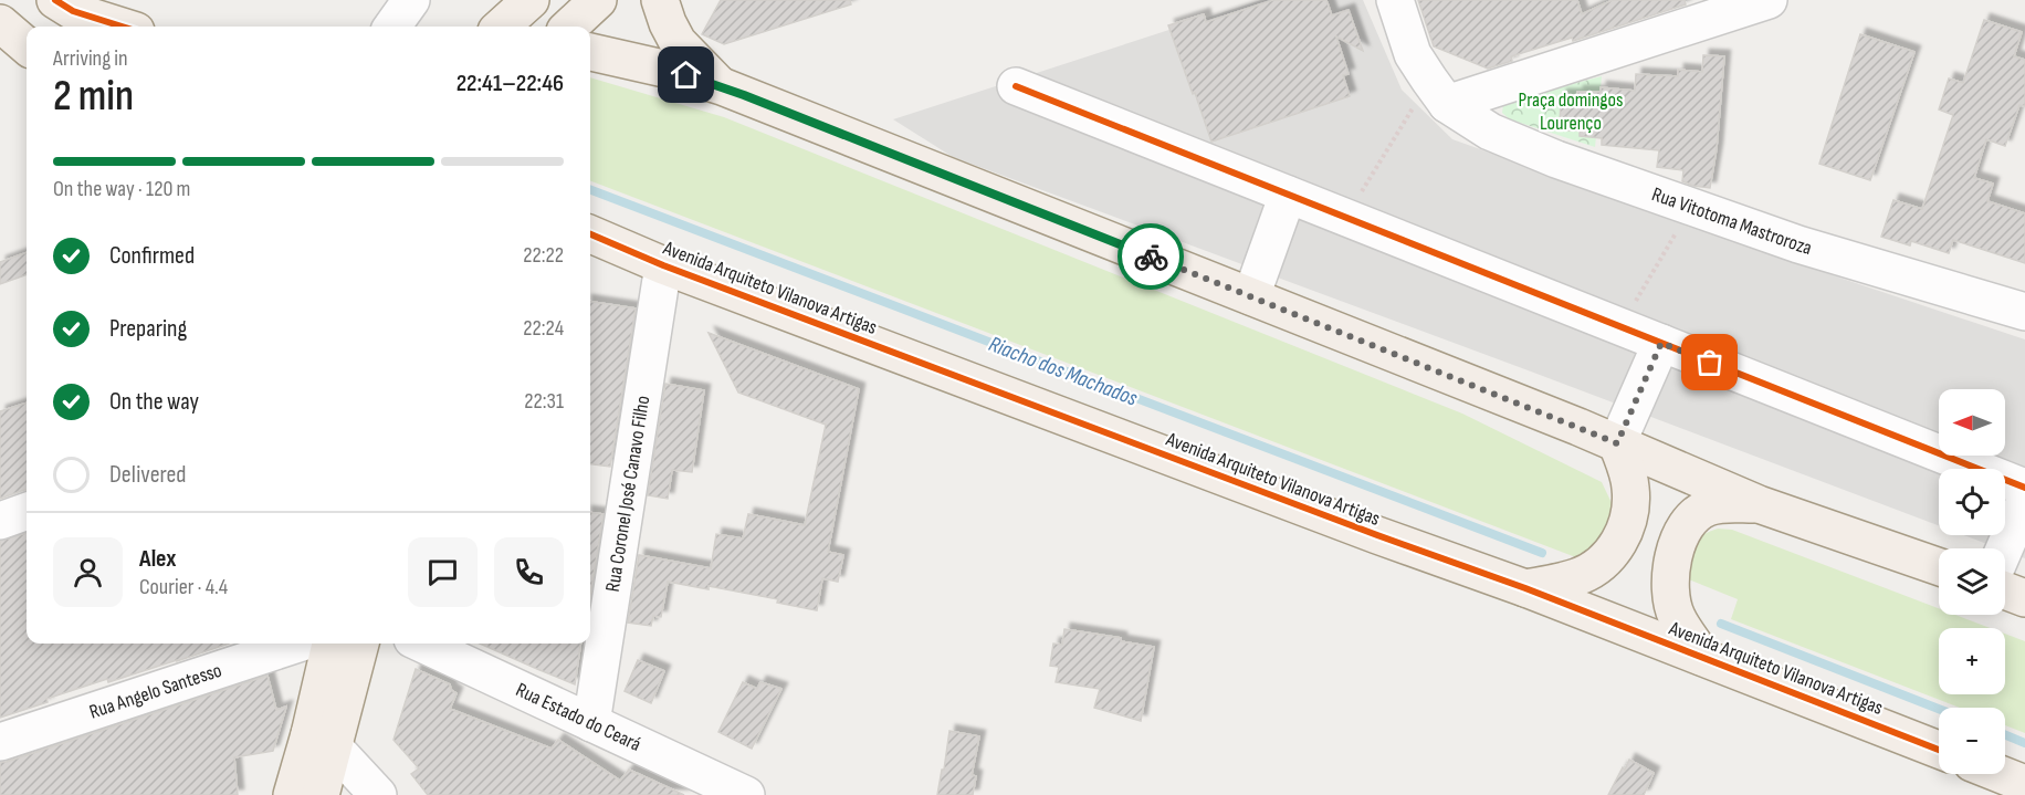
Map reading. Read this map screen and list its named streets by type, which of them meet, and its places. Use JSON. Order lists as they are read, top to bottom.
{
  "streets": {
    "main road": ["Avenida Arquiteto Vilanova Artigas"],
    "street": [
      "Rua Vitotoma Mastroroza",
      "Rua Coronel José Canavo Filho",
      "Rua Angelo Santesso",
      "Rua Estado do Ceará"
    ]
  },
  "crossings": [
    ["Avenida Arquiteto Vilanova Artigas", "Rua Coronel José Canavo Filho"],
    ["Rua Coronel José Canavo Filho", "Rua Estado do Ceará"]
  ],
  "water": ["Riacho dos Machados"],
  "parks": ["Praça domingos Lourenço"],
  "north": "left",
  "page": {
    "heading": ["2 min", "Arriving in", "22:41–22:46"],
    "panel": ["Alex", "Courier · 4.4"],
    "bar": "On the way · 120 m",
    "list": [
      ["Confirmed", "22:22"],
      ["Preparing", "22:24"],
      ["On the way", "22:31"],
      "Delivered"
    ],
    "map_buttons": ["+", "−"]
  }
}
